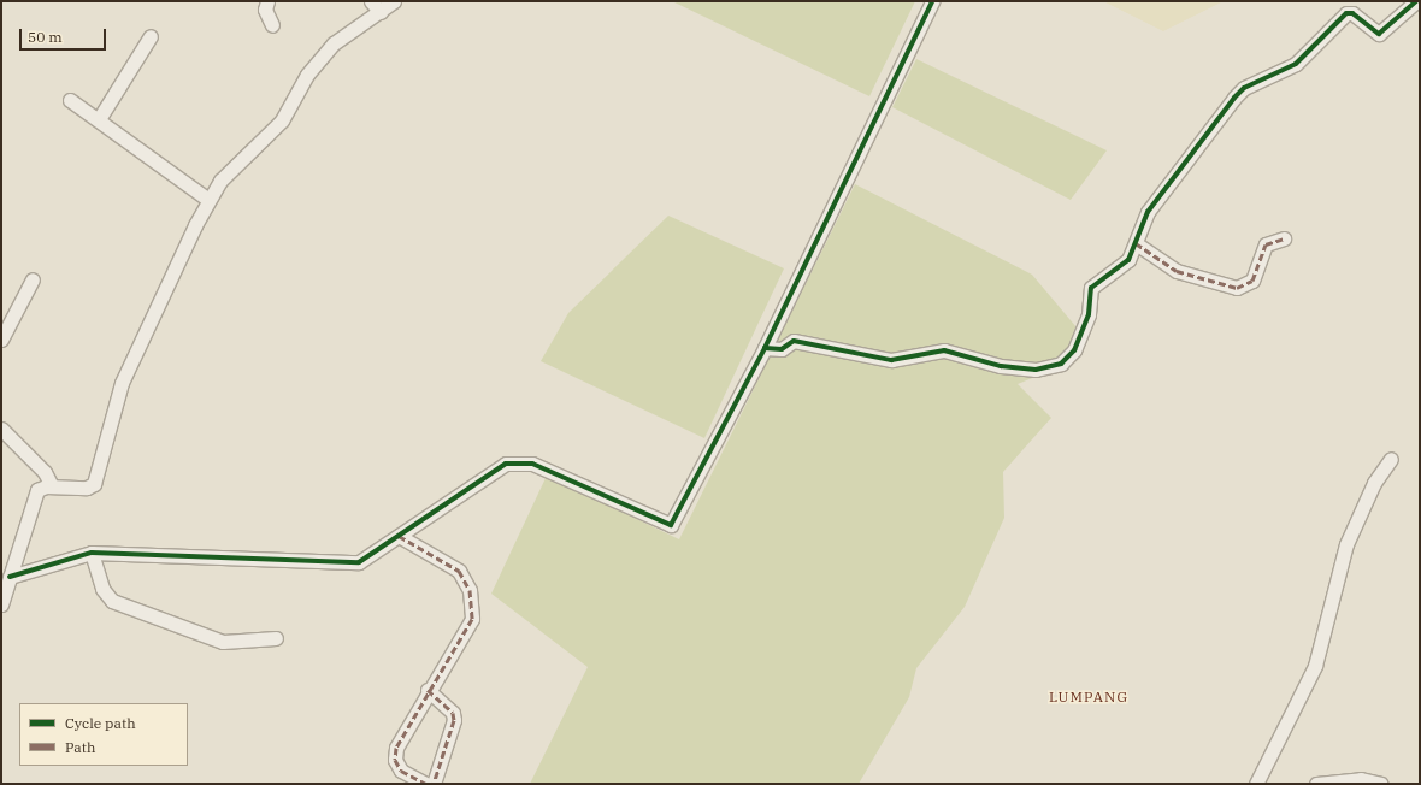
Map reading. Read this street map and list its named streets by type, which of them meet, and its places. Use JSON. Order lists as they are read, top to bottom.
{
  "districts": ["LUMPANG"],
  "legend": ["Cycle path", "Path"],
  "scale_bar": "50 m"
}
